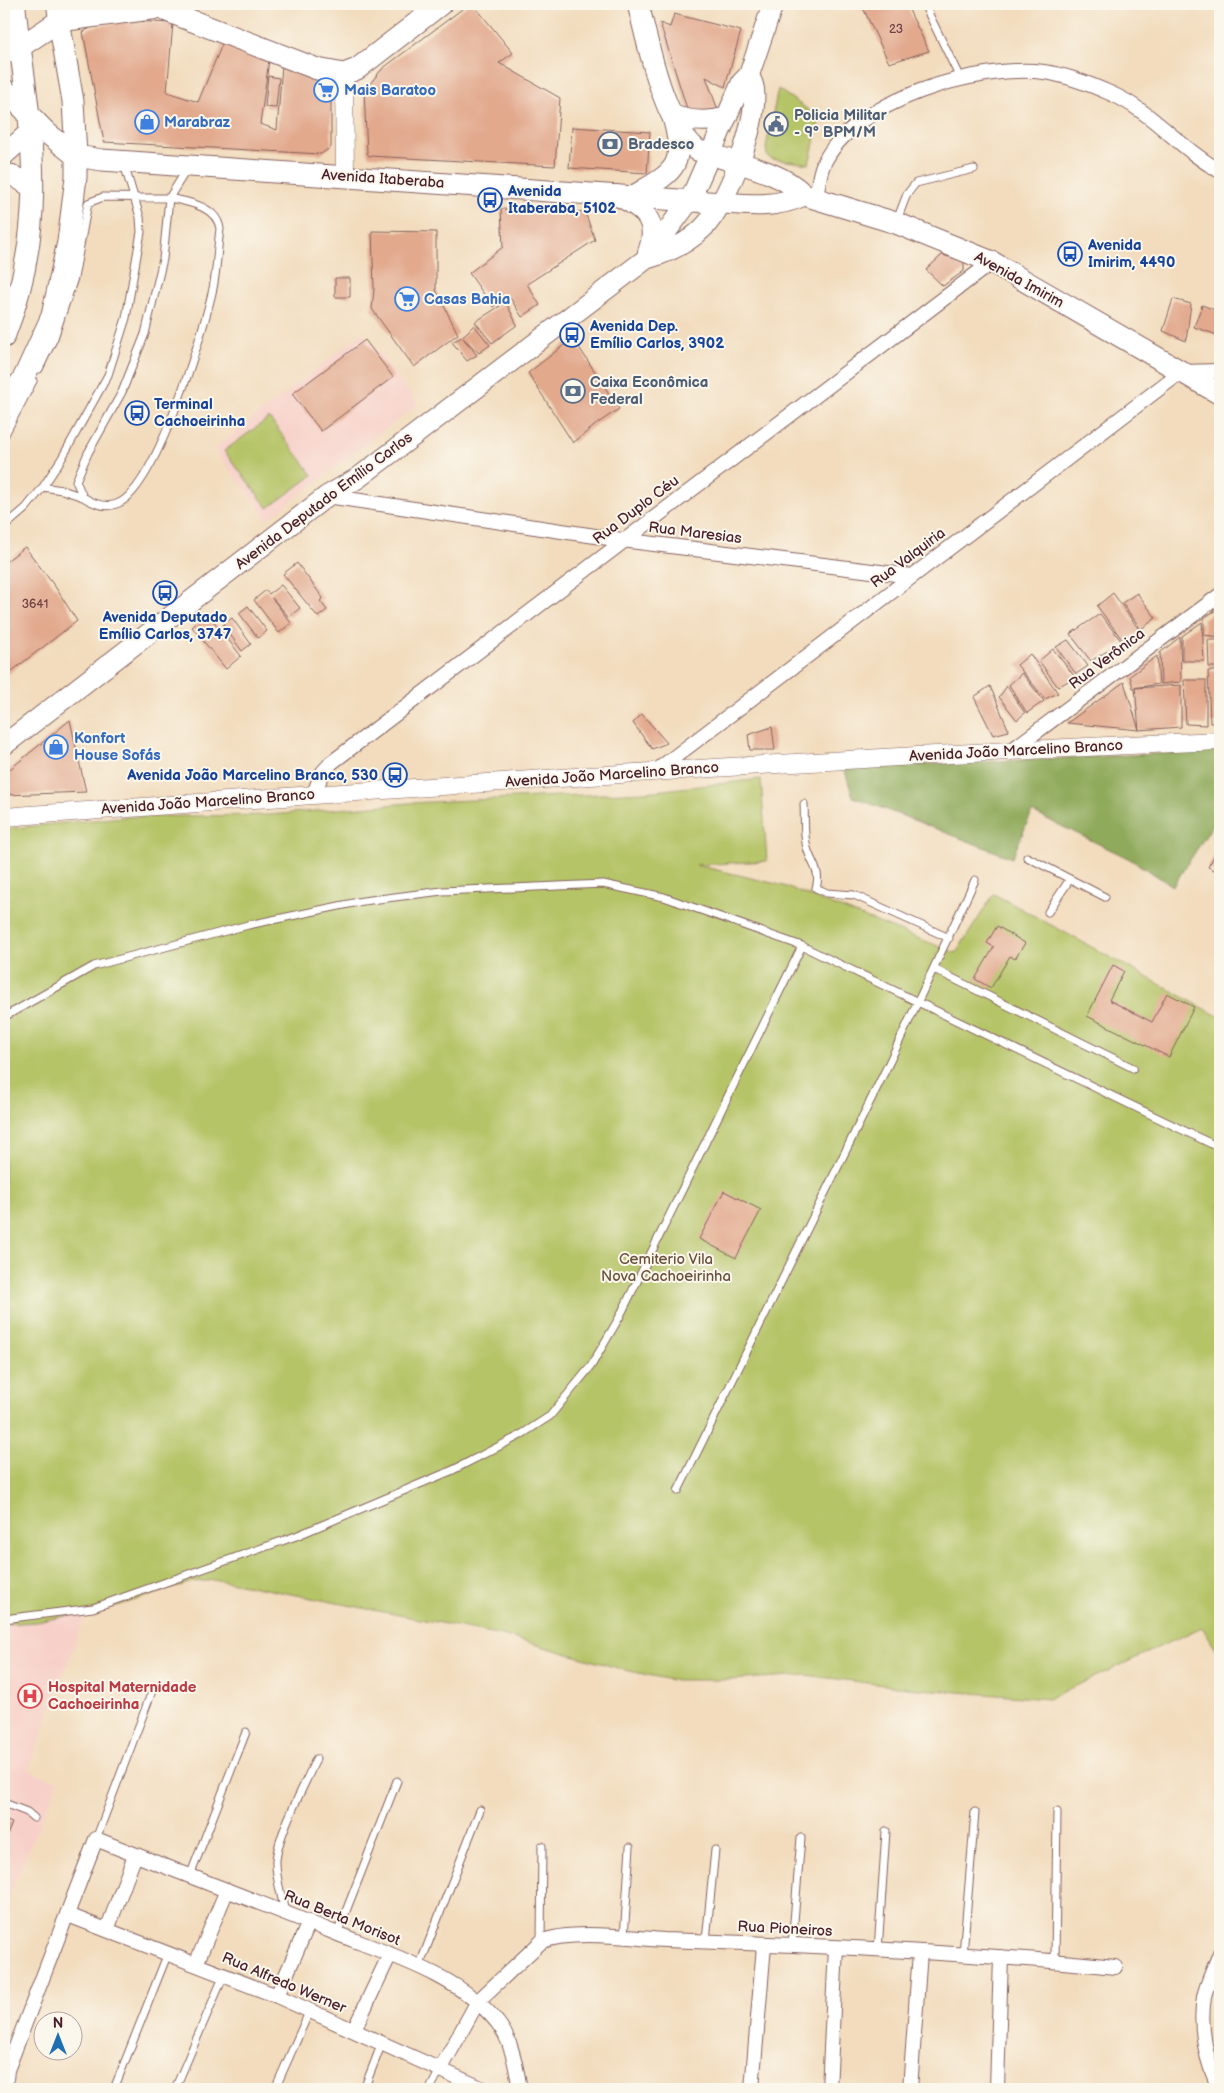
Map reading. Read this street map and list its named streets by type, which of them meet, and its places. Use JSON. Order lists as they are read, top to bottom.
{
  "streets": {
    "main road": ["Avenida Itaberaba", "Avenida Imirim", "Avenida Deputado Emílio Carlos"],
    "street": [
      "Rua Duplo Céu",
      "Rua Maresias",
      "Rua Valquiria",
      "Rua Verônica",
      "Avenida João Marcelino Branco",
      "Rua Berta Morisot",
      "Rua Pioneiros",
      "Rua Alfredo Werner"
    ]
  },
  "crossings": [
    ["Avenida Itaberaba", "Avenida Deputado Emílio Carlos"],
    ["Avenida Imirim", "Avenida Deputado Emílio Carlos"],
    ["Avenida Imirim", "Rua Duplo Céu"],
    ["Avenida Imirim", "Rua Valquiria"],
    ["Avenida Deputado Emílio Carlos", "Rua Maresias"],
    ["Rua Duplo Céu", "Rua Maresias"],
    ["Rua Duplo Céu", "Avenida João Marcelino Branco"],
    ["Rua Maresias", "Rua Valquiria"],
    ["Rua Valquiria", "Avenida João Marcelino Branco"],
    ["Rua Verônica", "Avenida João Marcelino Branco"]
  ],
  "parks": ["Cemiterio Vila Nova Cachoeirinha"],
  "places": {
    "supermarket": ["Mais Baratoo", "Casas Bahia"],
    "shop": ["Marabraz", "Konfort House Sofás"],
    "public building": ["Policia Militar - 9º BPM/M"],
    "bank": ["Bradesco", "Caixa Econômica Federal"],
    "bus stop": [
      "Avenida Itaberaba, 5102",
      "Avenida Imirim, 4490",
      "Avenida Dep. Emílio Carlos, 3902",
      "Terminal Cachoeirinha",
      "Avenida Deputado Emílio Carlos, 3747",
      "Avenida João Marcelino Branco, 530"
    ],
    "hospital": ["Hospital Maternidade Cachoeirinha"]
  },
  "house_numbers": ["23", "3641"],
  "north": "top"
}
